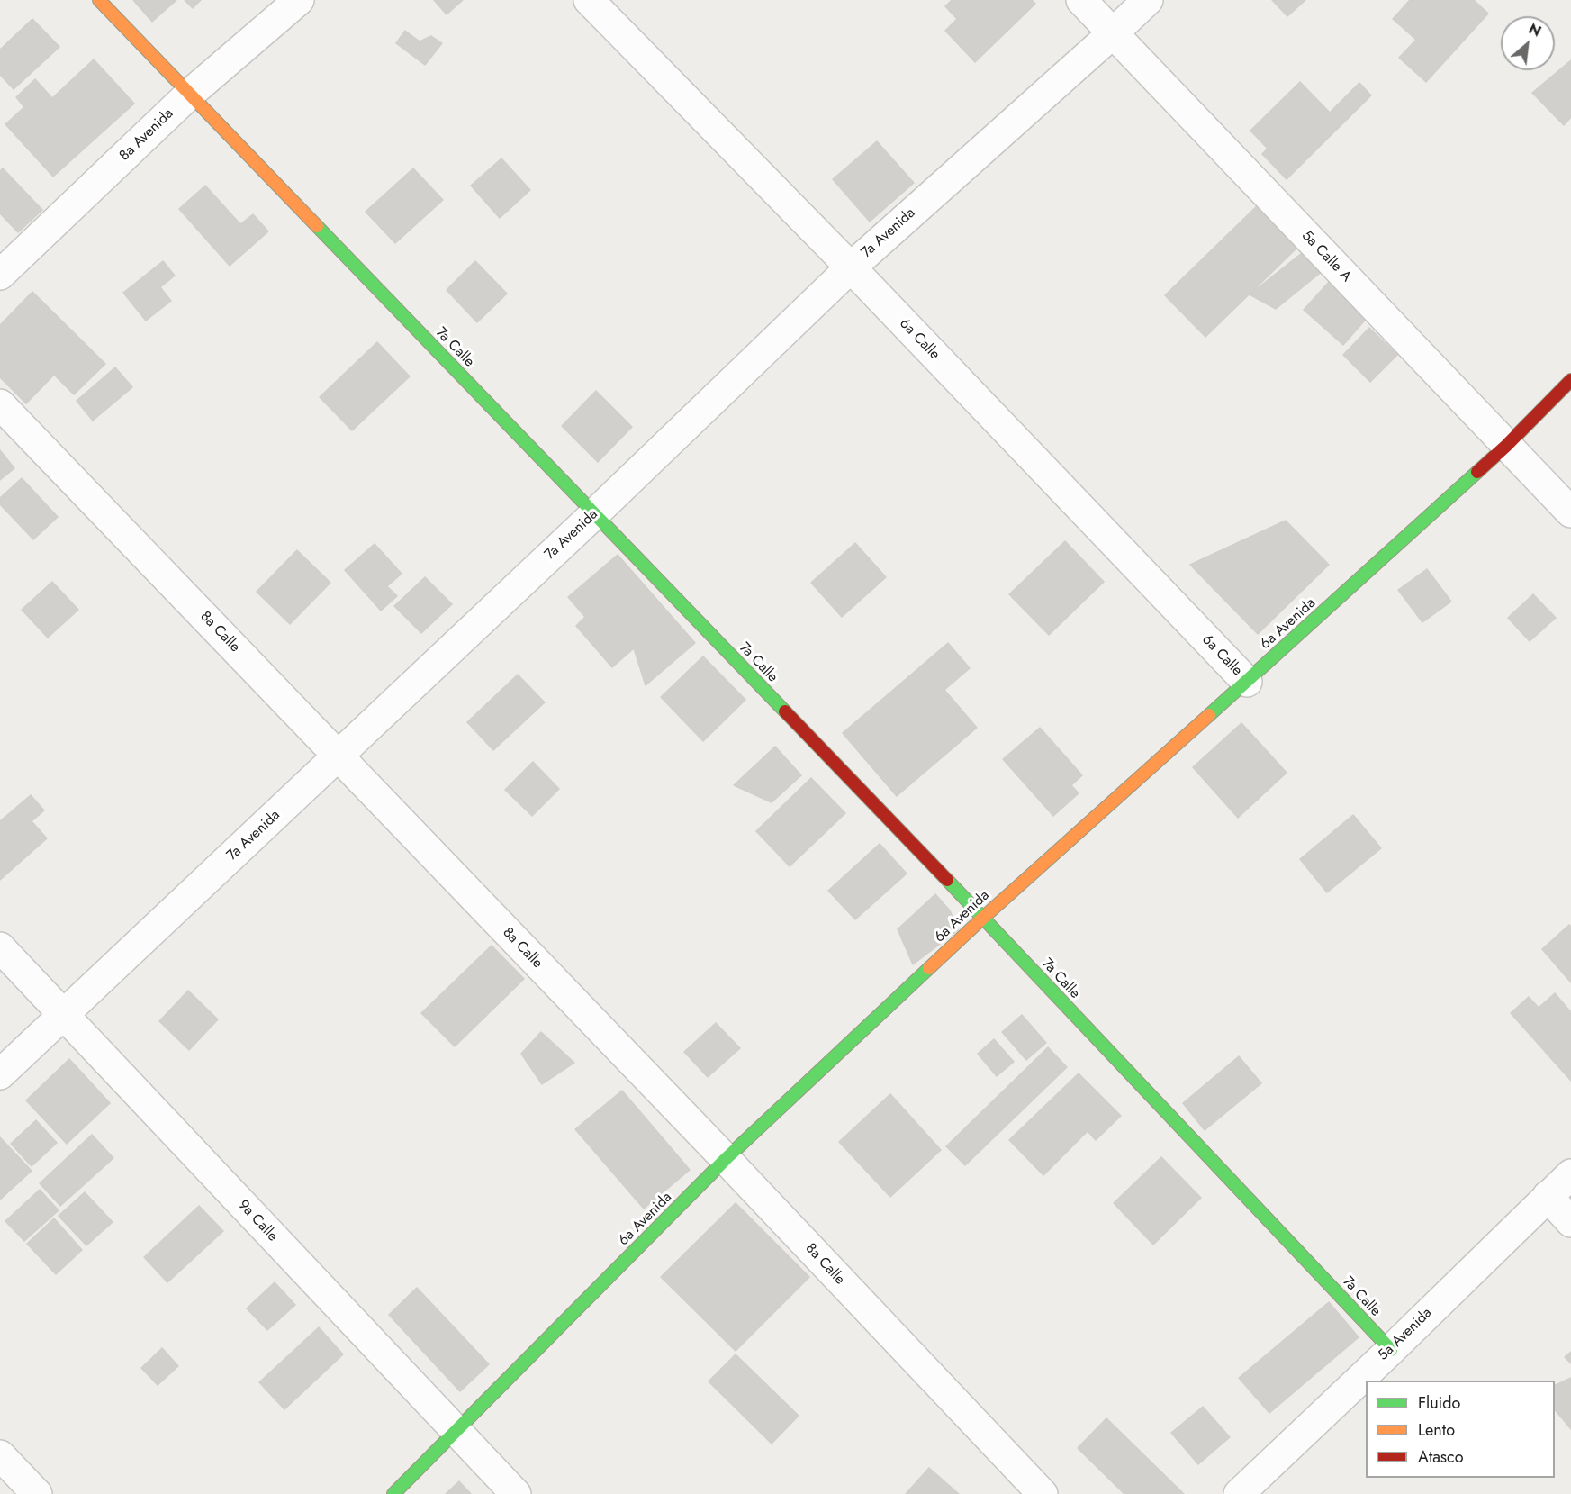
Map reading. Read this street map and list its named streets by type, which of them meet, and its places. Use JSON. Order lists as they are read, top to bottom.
{
  "streets": {
    "street": [
      "8a Avenida",
      "7a Avenida",
      "5a Calle A",
      "6a Calle",
      "7a Calle",
      "6a Avenida",
      "8a Calle",
      "9a Calle",
      "5a Avenida"
    ]
  },
  "crossings": [
    ["8a Avenida", "7a Calle"],
    ["7a Avenida", "5a Calle A"],
    ["7a Avenida", "6a Calle"],
    ["7a Avenida", "7a Calle"],
    ["7a Avenida", "8a Calle"],
    ["7a Avenida", "9a Calle"],
    ["5a Calle A", "6a Avenida"],
    ["6a Calle", "6a Avenida"],
    ["7a Calle", "6a Avenida"],
    ["7a Calle", "5a Avenida"],
    ["6a Avenida", "8a Calle"],
    ["6a Avenida", "9a Calle"]
  ],
  "legend": ["Fluido", "Lento", "Atasco"],
  "north": "top right"
}
